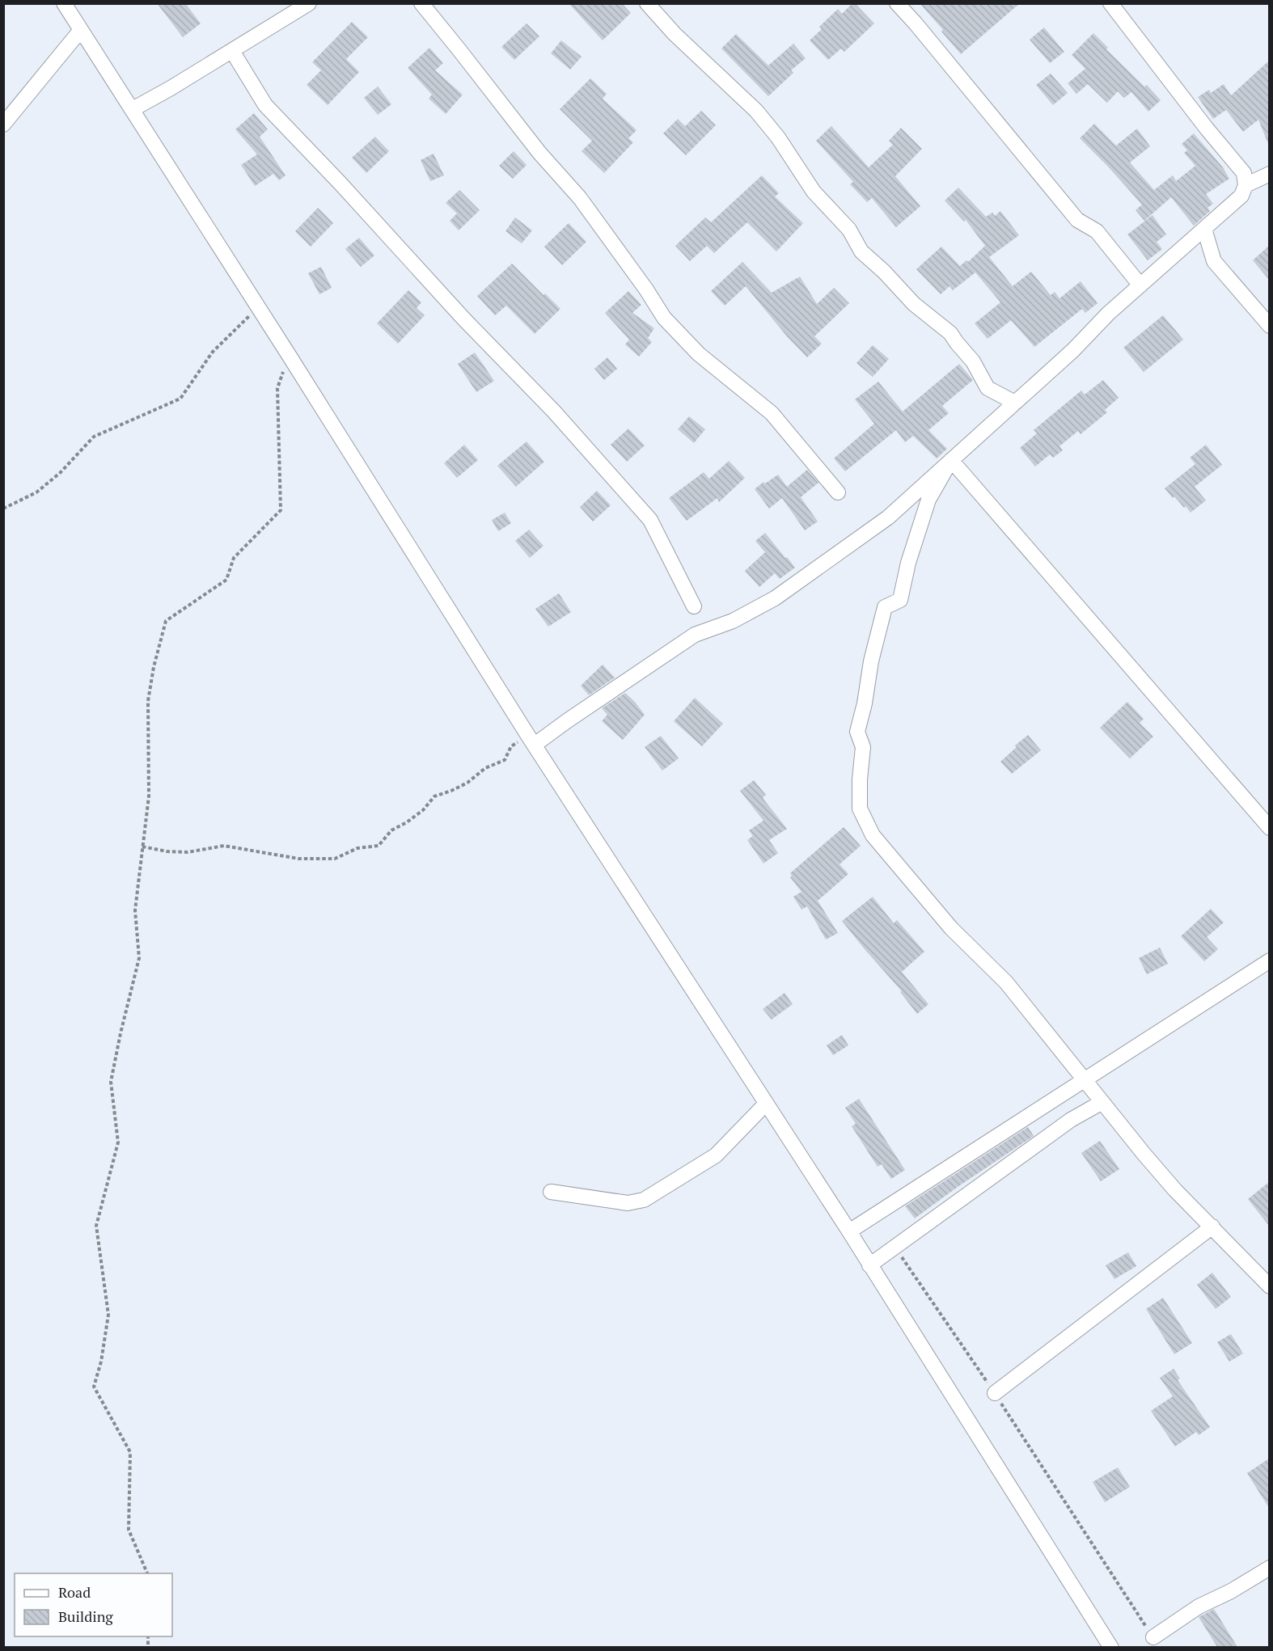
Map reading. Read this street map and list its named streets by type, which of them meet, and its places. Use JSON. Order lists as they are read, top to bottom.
{
  "legend": ["Road", "Building"]
}
